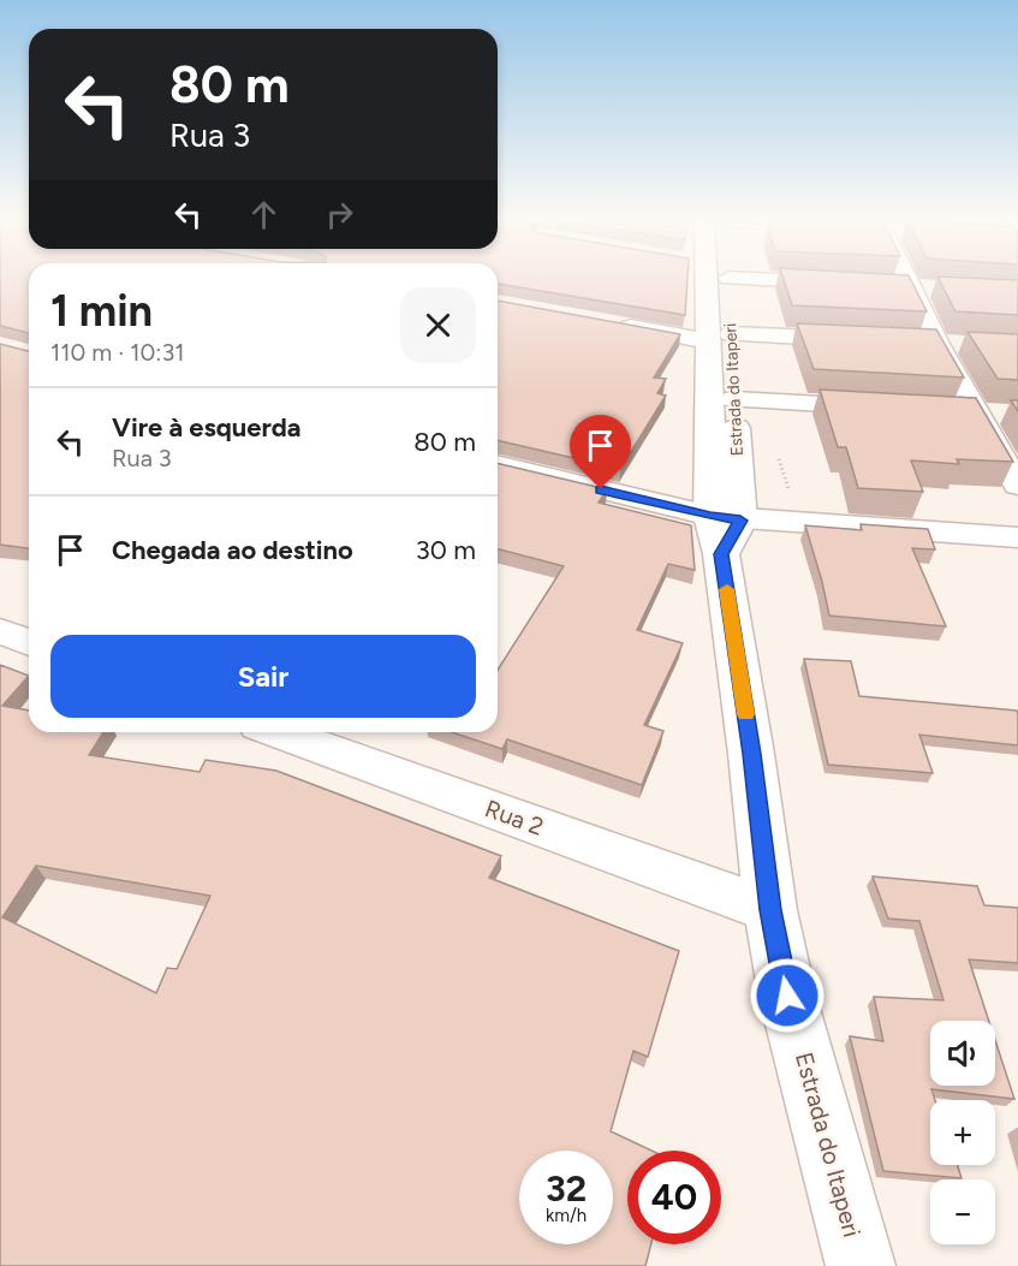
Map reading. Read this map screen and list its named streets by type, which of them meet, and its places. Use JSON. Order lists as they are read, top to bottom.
{
  "streets": {
    "street": ["Estrada do Itaperi", "Rua 2"]
  },
  "crossings": [
    ["Estrada do Itaperi", "Rua 2"]
  ],
  "page": {
    "turn": ["80 m", "Rua 3"],
    "heading": ["1 min", "110 m · 10:31"],
    "list": [
      {
        "name": "Vire à esquerda",
        "note": "Rua 3",
        "value": "80 m"
      },
      {
        "name": "Chegada ao destino",
        "value": "30 m"
      }
    ],
    "buttons": "Sair",
    "map_buttons": ["+", "−"],
    "speed": "32 km/h",
    "limit": "40"
  }
}
